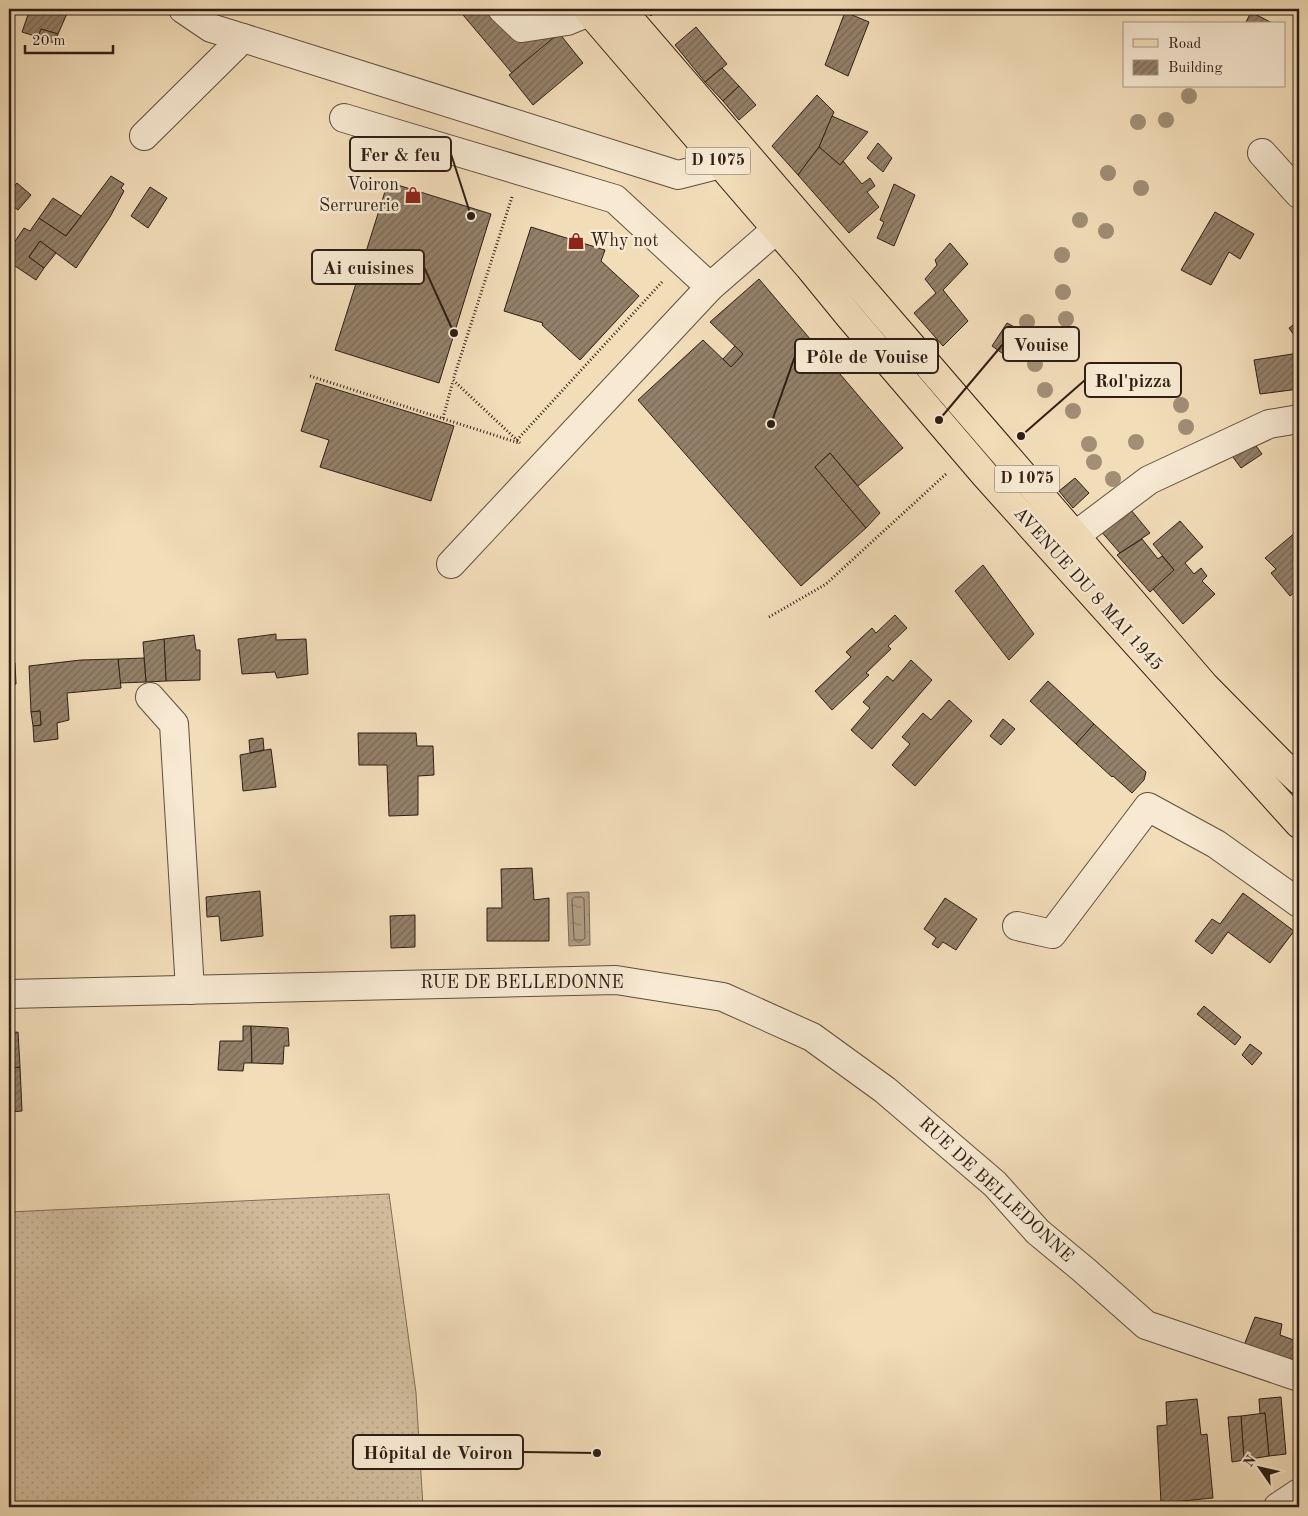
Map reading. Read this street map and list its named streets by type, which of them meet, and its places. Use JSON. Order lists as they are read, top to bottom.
{
  "streets": {
    "main road": ["D 1075", "AVENUE DU 8 MAI 1945"],
    "street": ["RUE DE BELLEDONNE"]
  },
  "places": {
    "shop": ["Voiron Serrurerie", "Why not"],
    "other": [
      "Fer & feu",
      "Ai cuisines",
      "Vouise",
      "Pôle de Vouise",
      "Rol'pizza",
      "Hôpital de Voiron"
    ]
  },
  "legend": ["Road", "Building"],
  "scale_bar": "20 m",
  "north": "top left"
}
